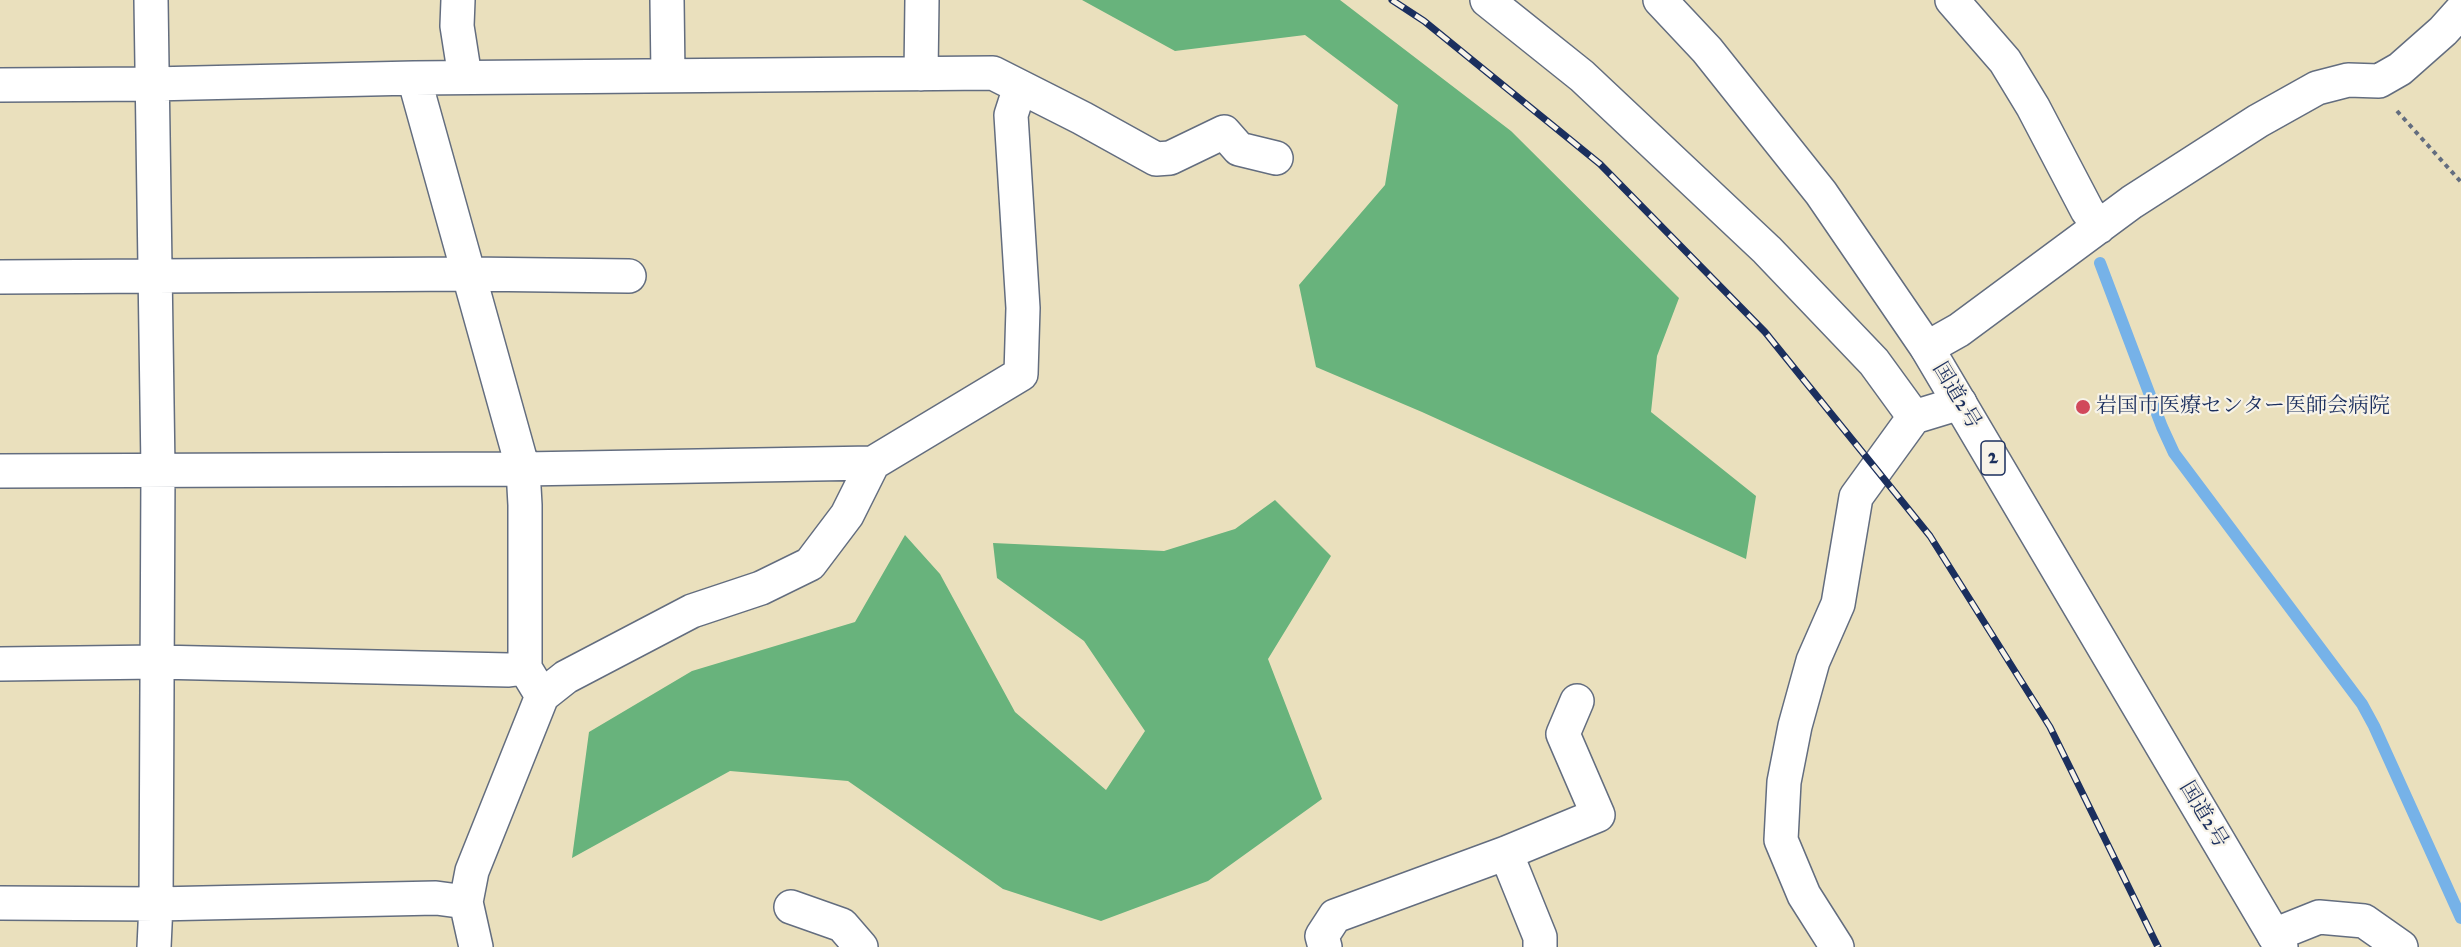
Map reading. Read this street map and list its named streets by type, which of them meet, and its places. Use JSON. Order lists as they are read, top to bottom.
{
  "streets": {
    "main road": ["国道2号", "2"]
  },
  "places": ["岩国市医療センター医師会病院"]
}
